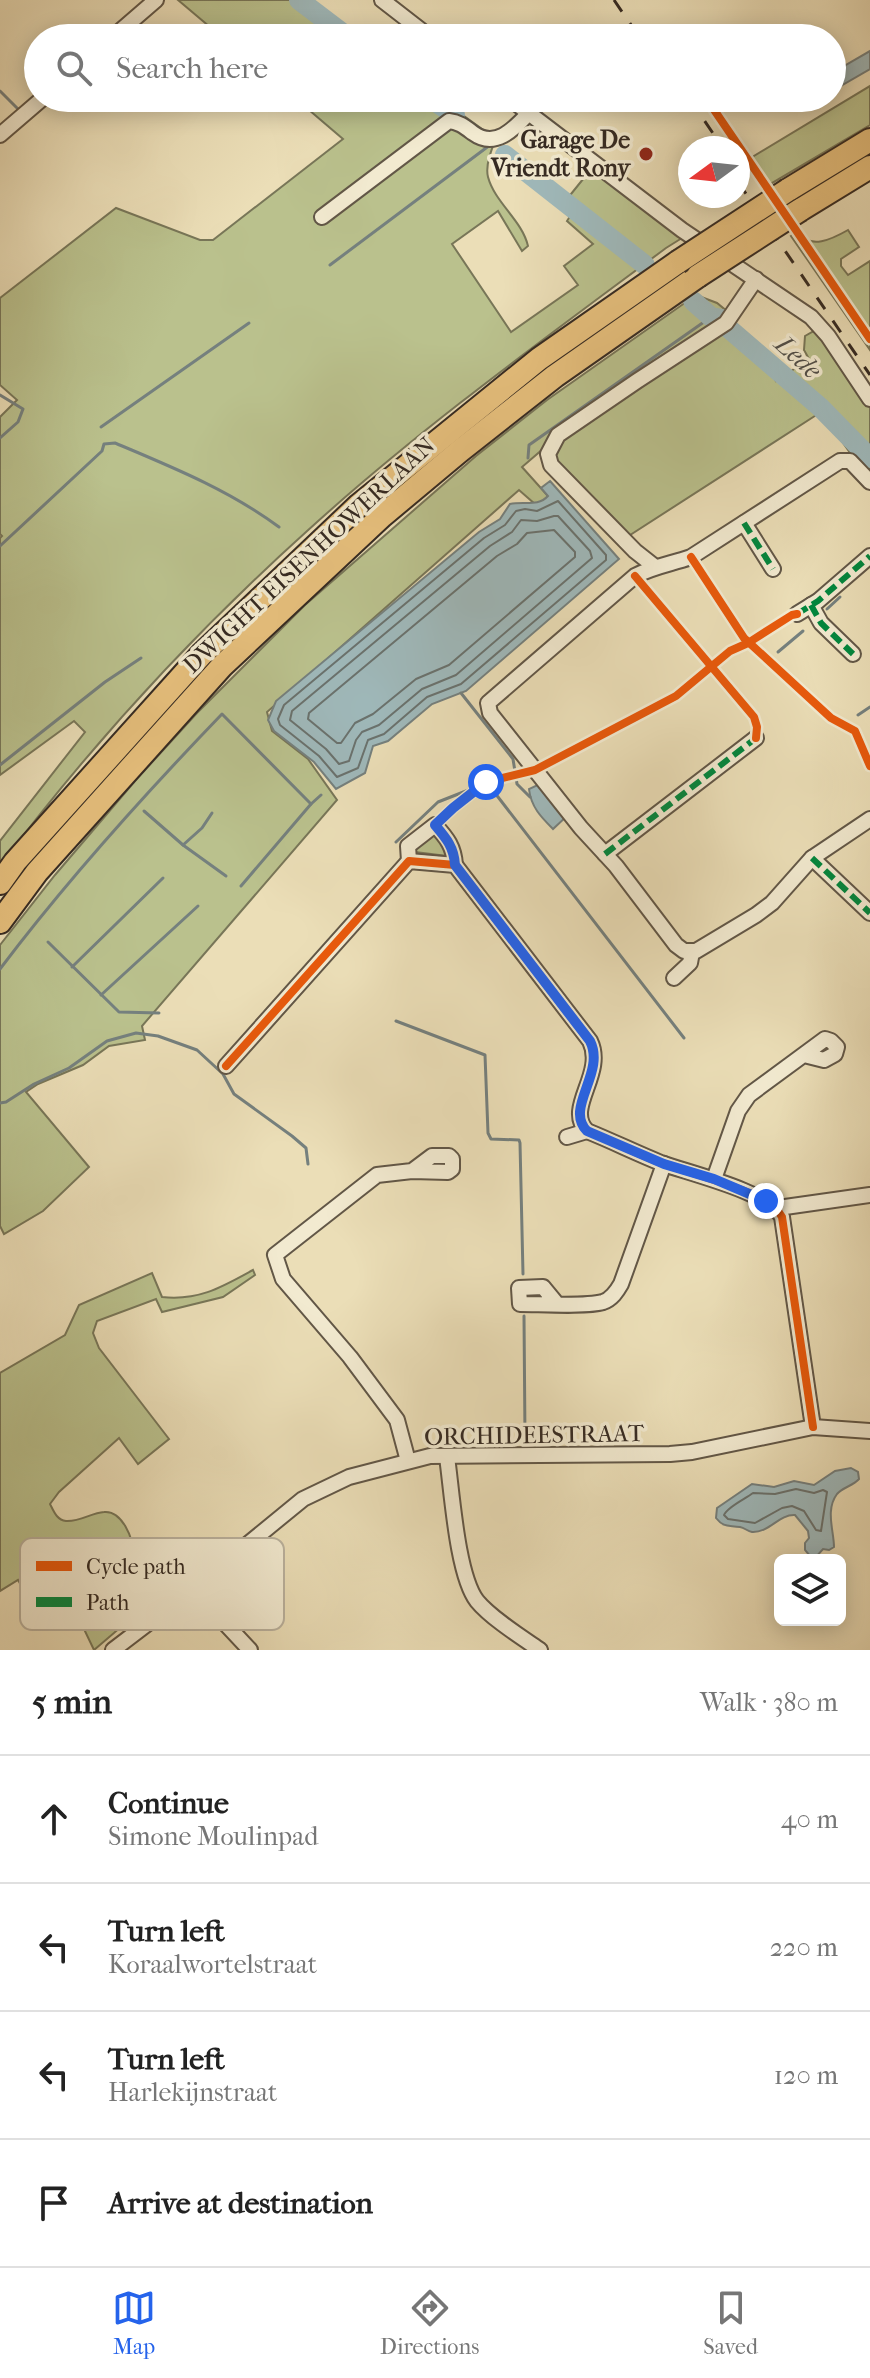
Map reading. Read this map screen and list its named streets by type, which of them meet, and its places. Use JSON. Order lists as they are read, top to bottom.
{
  "streets": {
    "highway": ["DWIGHT EISENHOWERLAAN"],
    "street": ["ORCHIDEESTRAAT"]
  },
  "water": ["Lede"],
  "places": ["Garage De Vriendt Rony"],
  "legend": ["Cycle path", "Path"],
  "north": "left",
  "page": {
    "search": "Search here",
    "heading": ["5 min", "Walk · 380 m"],
    "list": [
      ["Continue", "Simone Moulinpad", "40 m"],
      ["Turn left", "Koraalwortelstraat", "220 m"],
      ["Turn left", "Harlekijnstraat", "120 m"],
      "Arrive at destination"
    ],
    "nav": ["Map", "Directions", "Saved"]
  }
}
